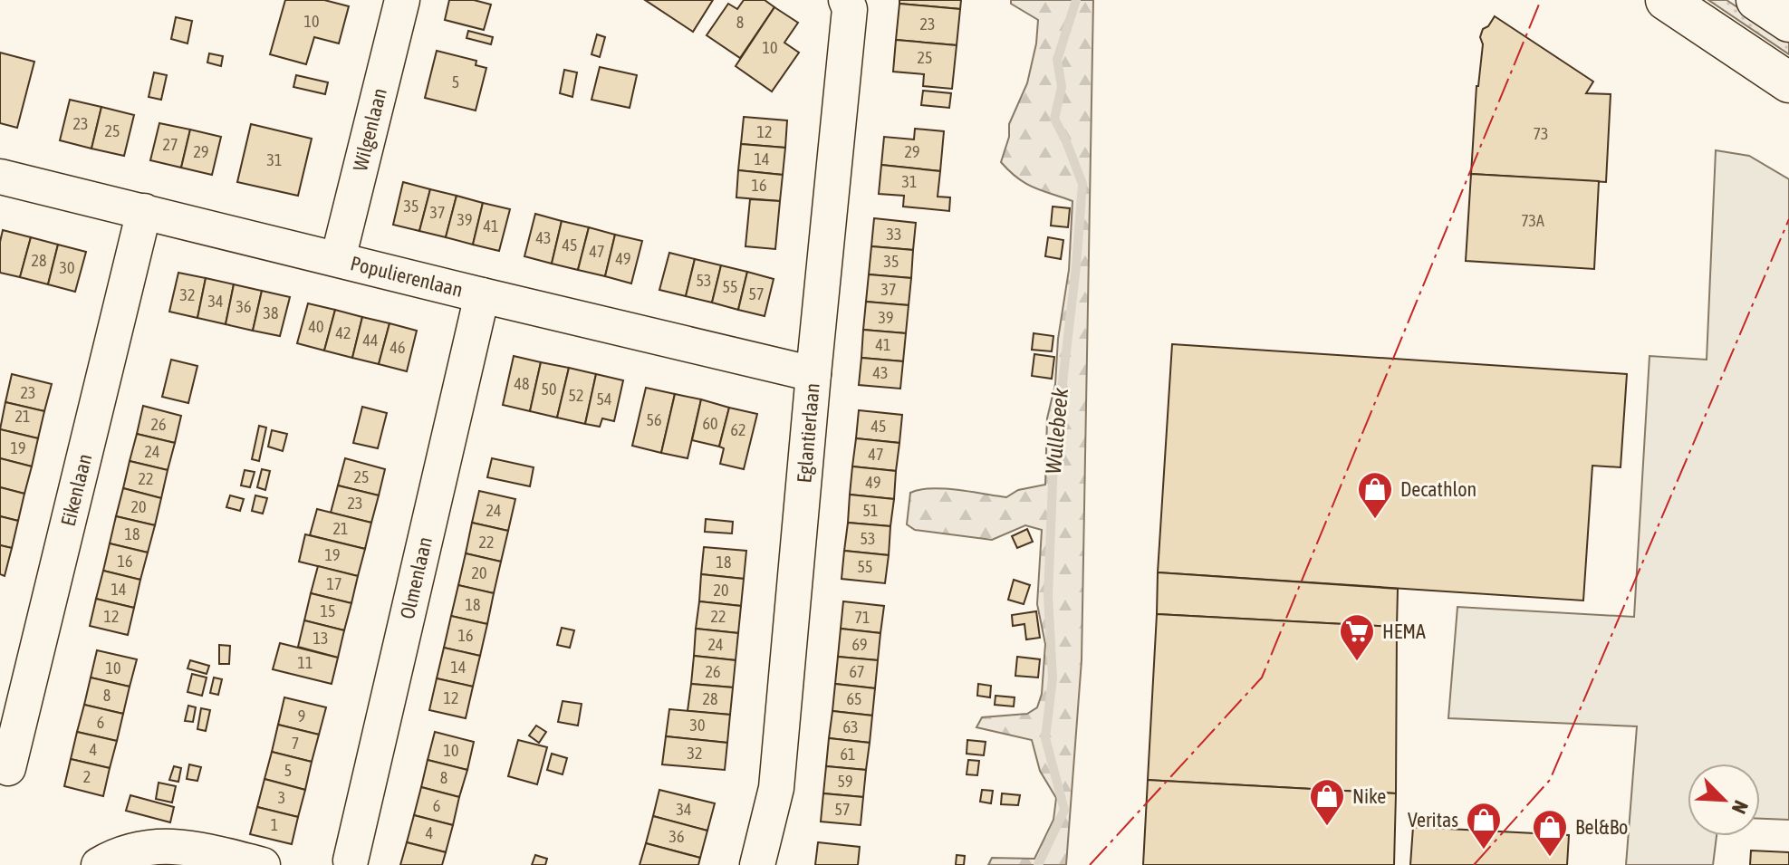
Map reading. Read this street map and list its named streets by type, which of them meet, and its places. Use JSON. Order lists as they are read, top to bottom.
{
  "streets": {
    "street": [
      "Wilgenlaan",
      "Populierenlaan",
      "Eglantierlaan",
      "Eikenlaan",
      "Olmenlaan"
    ]
  },
  "crossings": [
    ["Wilgenlaan", "Populierenlaan"],
    ["Populierenlaan", "Eglantierlaan"],
    ["Populierenlaan", "Eikenlaan"],
    ["Populierenlaan", "Olmenlaan"]
  ],
  "water": ["Wullebeek"],
  "places": {
    "shop": [
      "Decathlon",
      "Nike",
      "Veritas",
      "Bel&Bo"
    ],
    "supermarket": ["HEMA"]
  },
  "house_numbers": [
    "10",
    "8",
    "23",
    "10",
    "25",
    "5",
    "23",
    "25",
    "12",
    "73",
    "27",
    "29",
    "29",
    "14",
    "31",
    "31",
    "16",
    "35",
    "37",
    "39",
    "73A",
    "41",
    "33",
    "43",
    "45",
    "47",
    "49",
    "28",
    "35",
    "30",
    "53",
    "55",
    "37",
    "57",
    "32",
    "34",
    "36",
    "38",
    "39",
    "40",
    "42",
    "44",
    "41",
    "46",
    "43",
    "48",
    "50",
    "23",
    "52",
    "54",
    "21",
    "56",
    "60",
    "26",
    "45",
    "62",
    "19",
    "24",
    "47",
    "25",
    "22",
    "49",
    "23",
    "20",
    "24",
    "51",
    "21",
    "18",
    "53",
    "22",
    "19",
    "16",
    "18",
    "55",
    "20",
    "17",
    "14",
    "20",
    "18",
    "15",
    "12",
    "22",
    "71",
    "16",
    "13",
    "24",
    "69",
    "11",
    "14",
    "10",
    "26",
    "67",
    "8",
    "12",
    "28",
    "65",
    "9",
    "6",
    "30",
    "63",
    "7",
    "4",
    "10",
    "32",
    "61",
    "5",
    "2",
    "8",
    "59",
    "3",
    "6",
    "34",
    "57",
    "1",
    "4",
    "36"
  ],
  "north": "bottom right"
}
